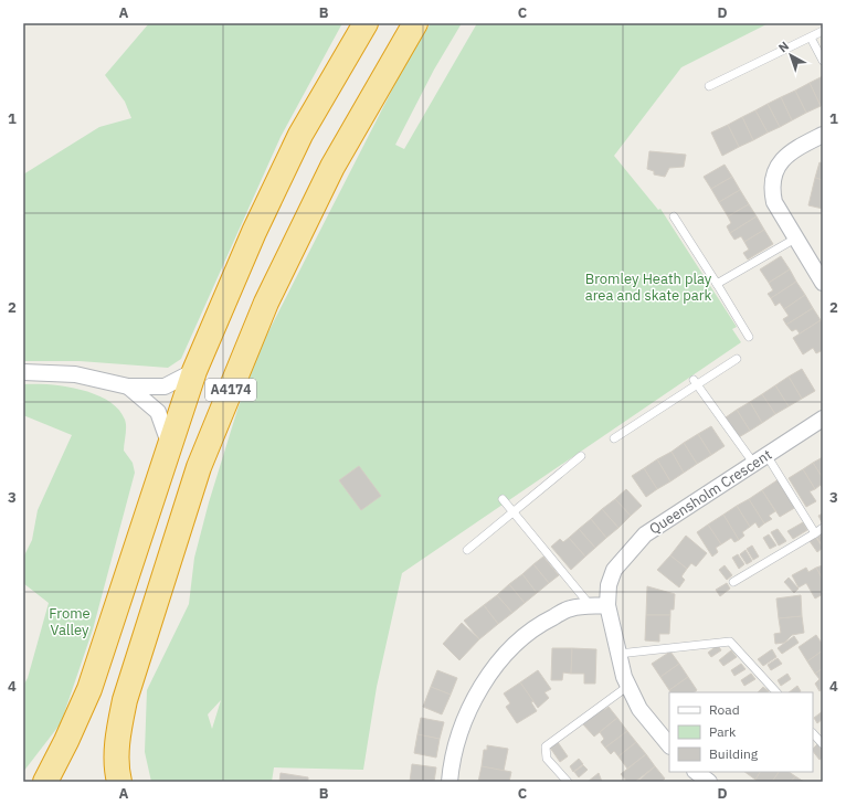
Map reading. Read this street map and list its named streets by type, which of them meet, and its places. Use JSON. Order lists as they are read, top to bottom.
{
  "streets": {
    "highway": ["A4174"],
    "street": ["Queensholm Crescent"]
  },
  "parks": ["Bromley Heath play area and skate park", "Frome Valley"],
  "legend": ["Road", "Park", "Building"],
  "north": "top left",
  "grid": {
    "columns": [
      "A",
      "B",
      "C",
      "D"
    ],
    "rows": [
      "1",
      "2",
      "3",
      "4"
    ]
  }
}
